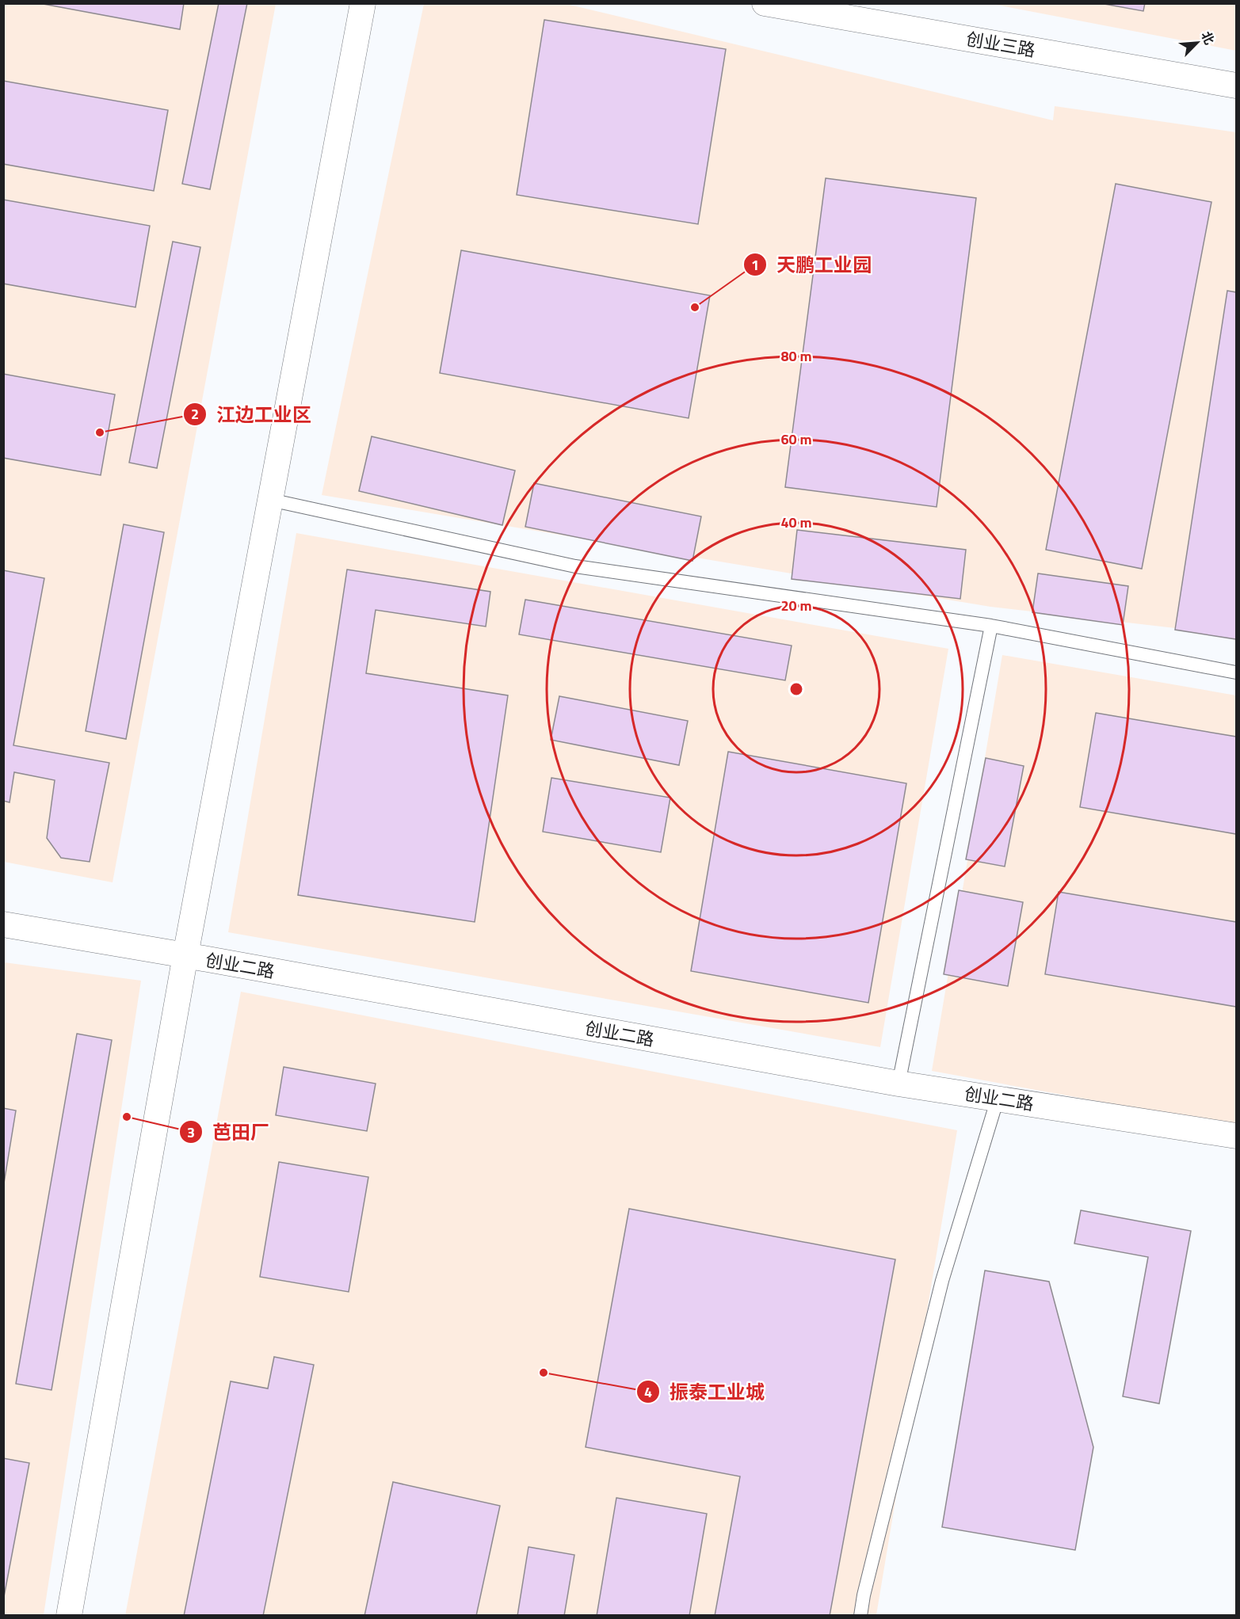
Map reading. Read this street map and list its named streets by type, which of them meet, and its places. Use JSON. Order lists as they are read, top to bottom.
{
  "streets": {
    "street": ["创业三路", "创业二路"]
  },
  "places": [
    "天鹏工业园",
    "江边工业区",
    "芭田厂",
    "振泰工业城"
  ],
  "north": "top right",
  "rings": [
    "80 m",
    "60 m",
    "40 m",
    "20 m"
  ]
}
